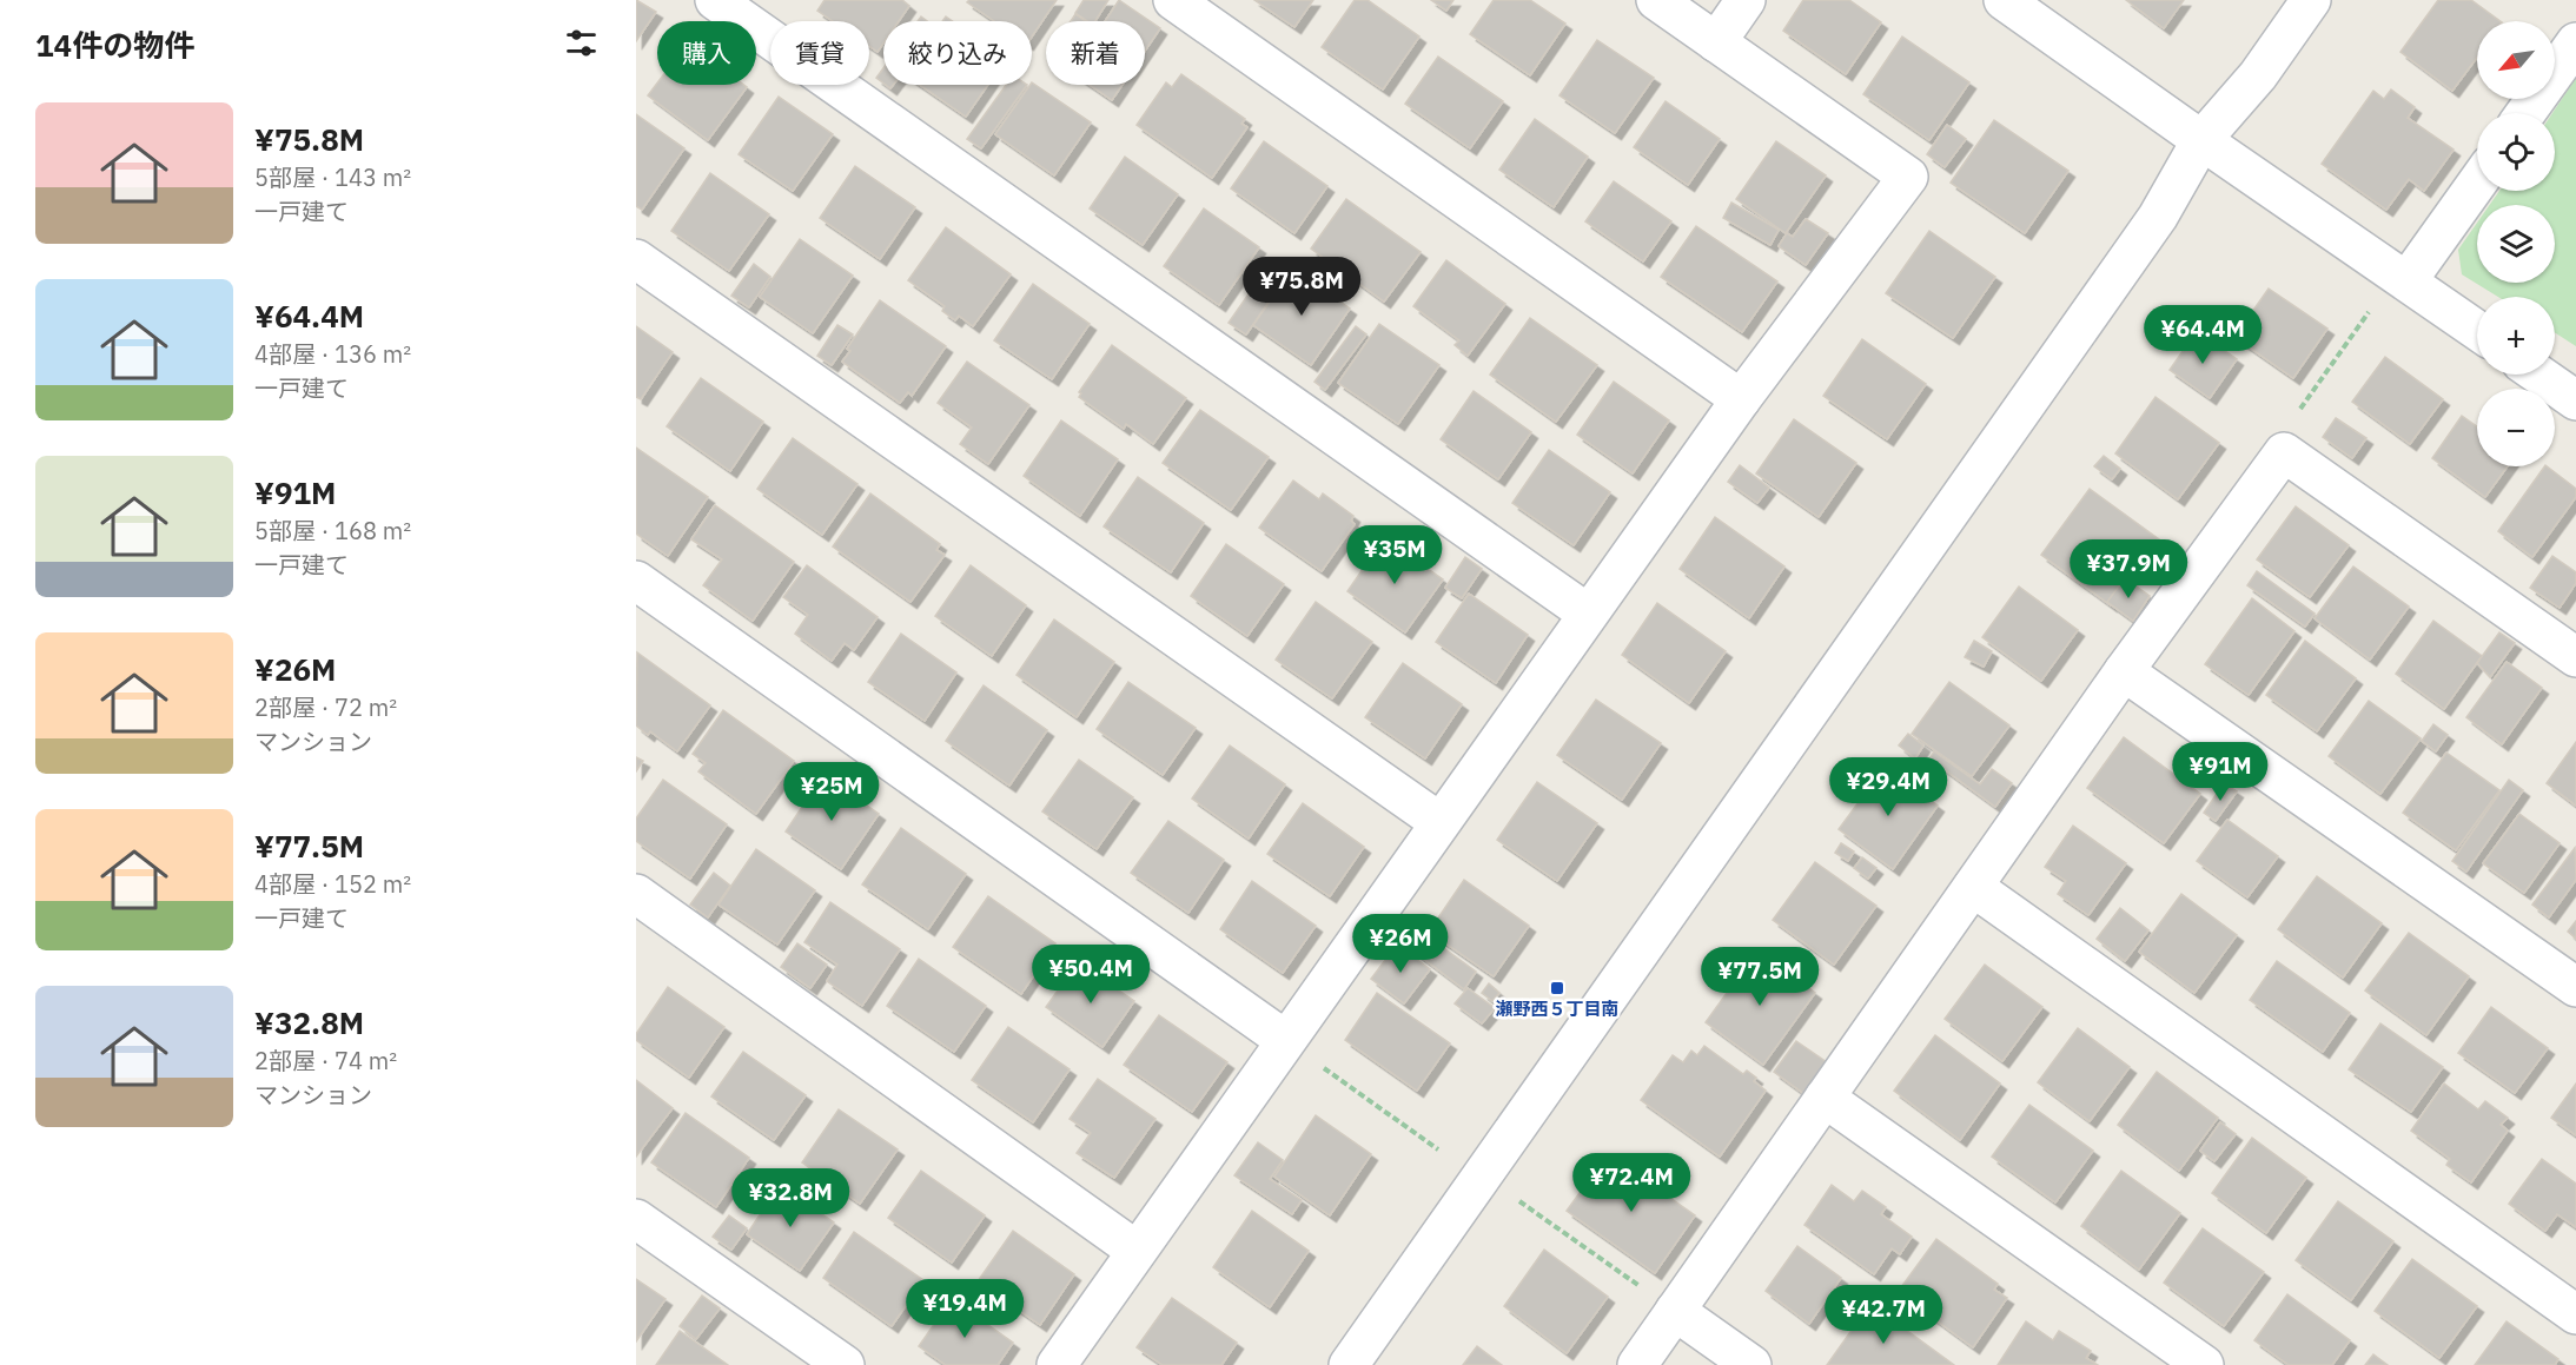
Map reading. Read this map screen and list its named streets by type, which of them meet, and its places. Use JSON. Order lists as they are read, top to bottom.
{
  "places": {
    "transit": ["瀬野西５丁目南"]
  },
  "north": "bottom left",
  "page": {
    "heading": "14件の物件",
    "map_buttons": ["+", "−"],
    "chip": [
      "購入",
      "賃貸",
      "絞り込み",
      "新着"
    ],
    "list": [
      {
        "name": "¥75.8M",
        "note": "5部屋 · 143 m² · 一戸建て"
      },
      {
        "name": "¥64.4M",
        "note": "4部屋 · 136 m² · 一戸建て"
      },
      {
        "name": "¥91M",
        "note": "5部屋 · 168 m² · 一戸建て"
      },
      {
        "name": "¥26M",
        "note": "2部屋 · 72 m² · マンション"
      },
      {
        "name": "¥77.5M",
        "note": "4部屋 · 152 m² · 一戸建て"
      },
      {
        "name": "¥32.8M",
        "note": "2部屋 · 74 m² · マンション"
      }
    ],
    "price": [
      "¥75.8M",
      "¥64.4M",
      "¥35M",
      "¥37.9M",
      "¥91M",
      "¥29.4M",
      "¥25M",
      "¥26M",
      "¥50.4M",
      "¥77.5M",
      "¥72.4M",
      "¥32.8M",
      "¥19.4M",
      "¥42.7M"
    ]
  }
}
